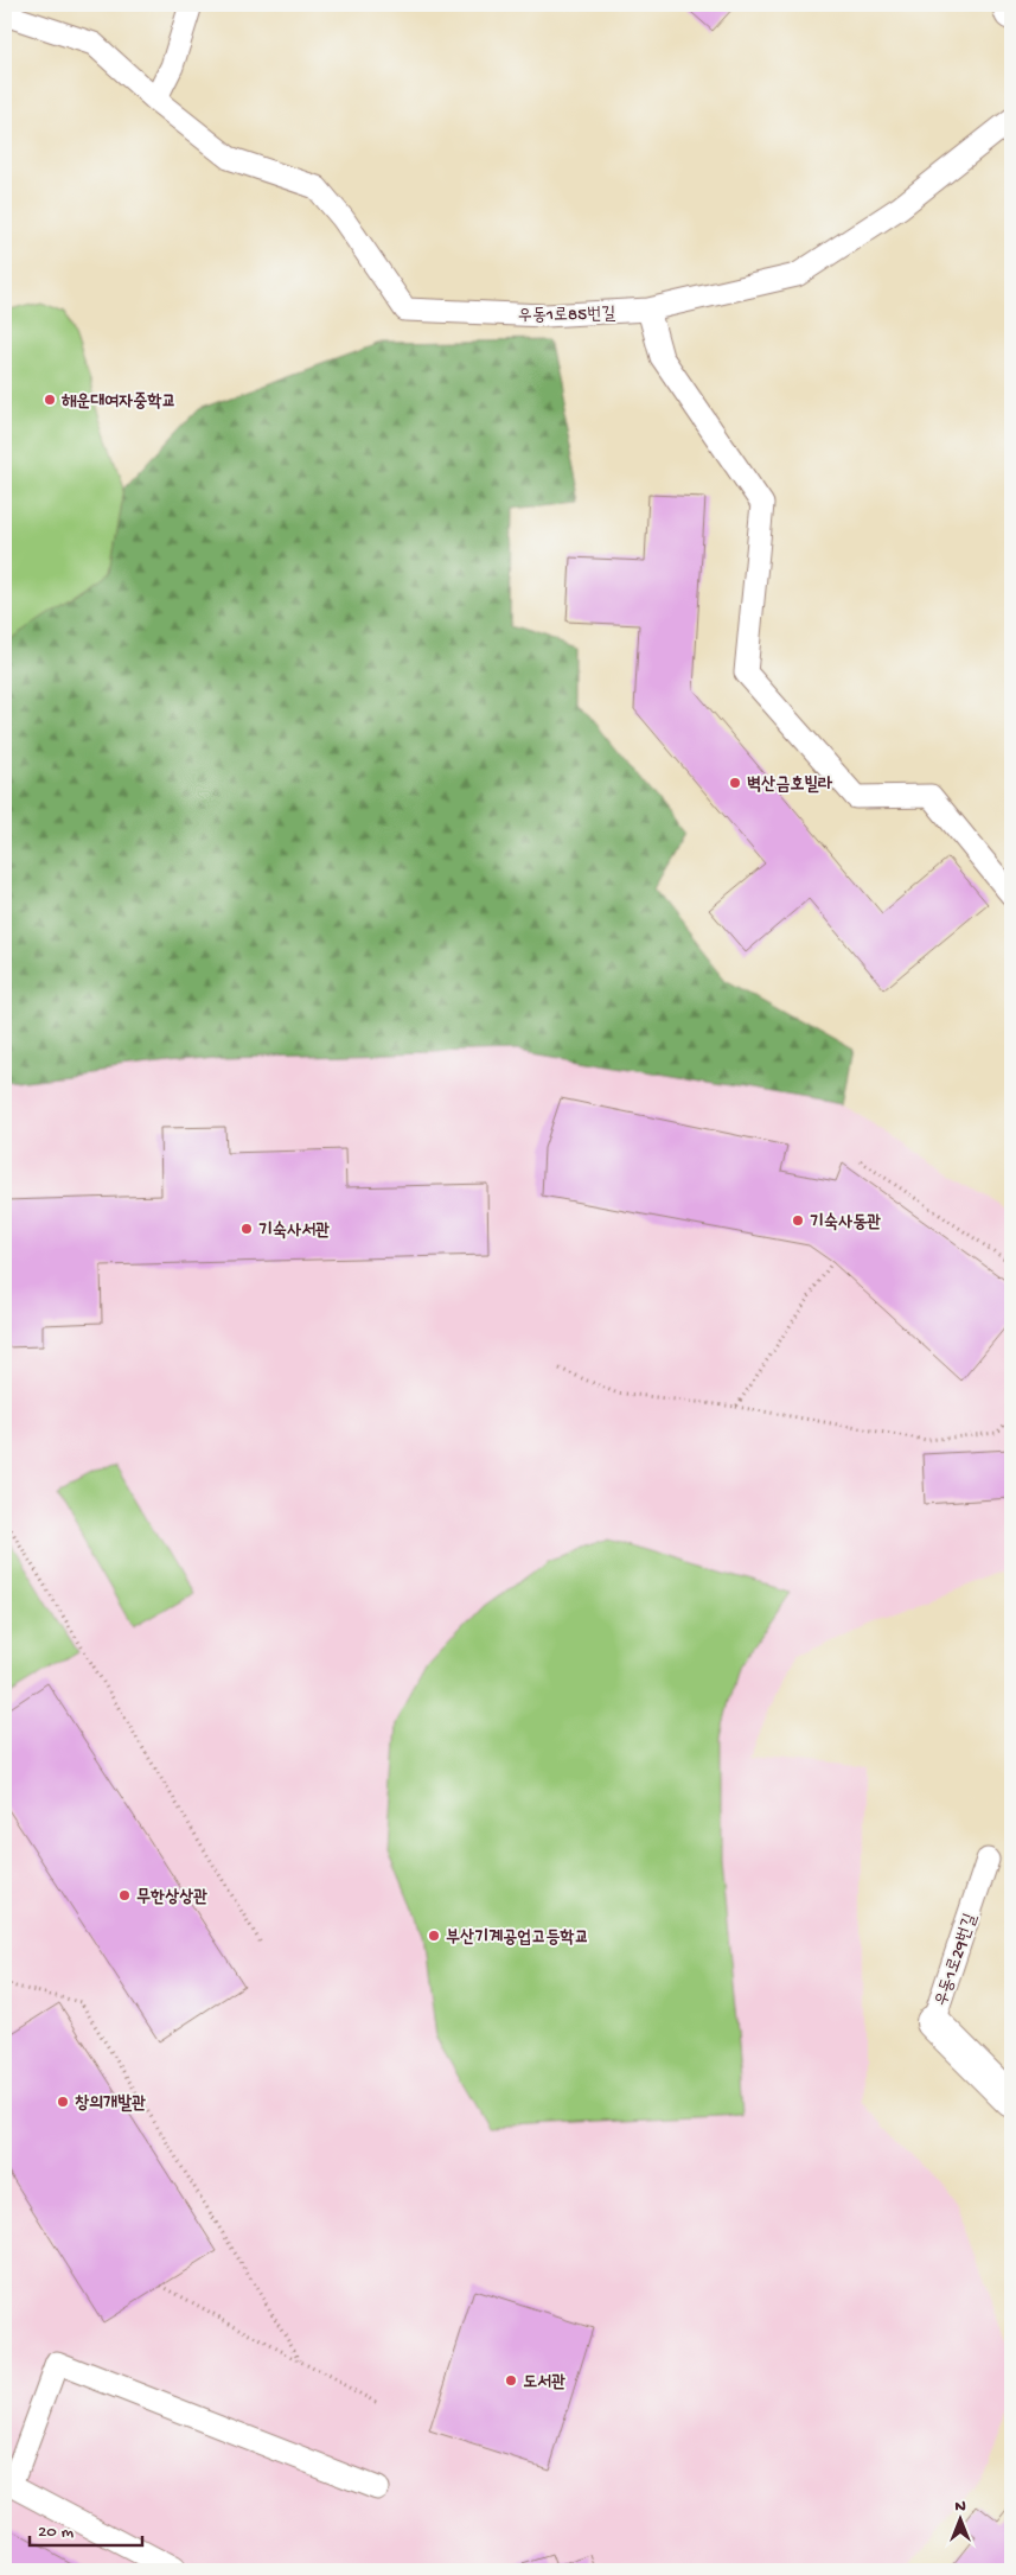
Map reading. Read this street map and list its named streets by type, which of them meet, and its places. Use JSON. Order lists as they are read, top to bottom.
{
  "streets": {
    "street": ["우동1로29번길"],
    "lane": ["우동1로85번길"]
  },
  "places": [
    "해운대여자중학교",
    "벽산금호빌라",
    "기숙사동관",
    "기숙사서관",
    "무한상상관",
    "부산기계공업고등학교",
    "창의개발관",
    "도서관"
  ],
  "scale_bar": "20 m",
  "north": "top"
}
